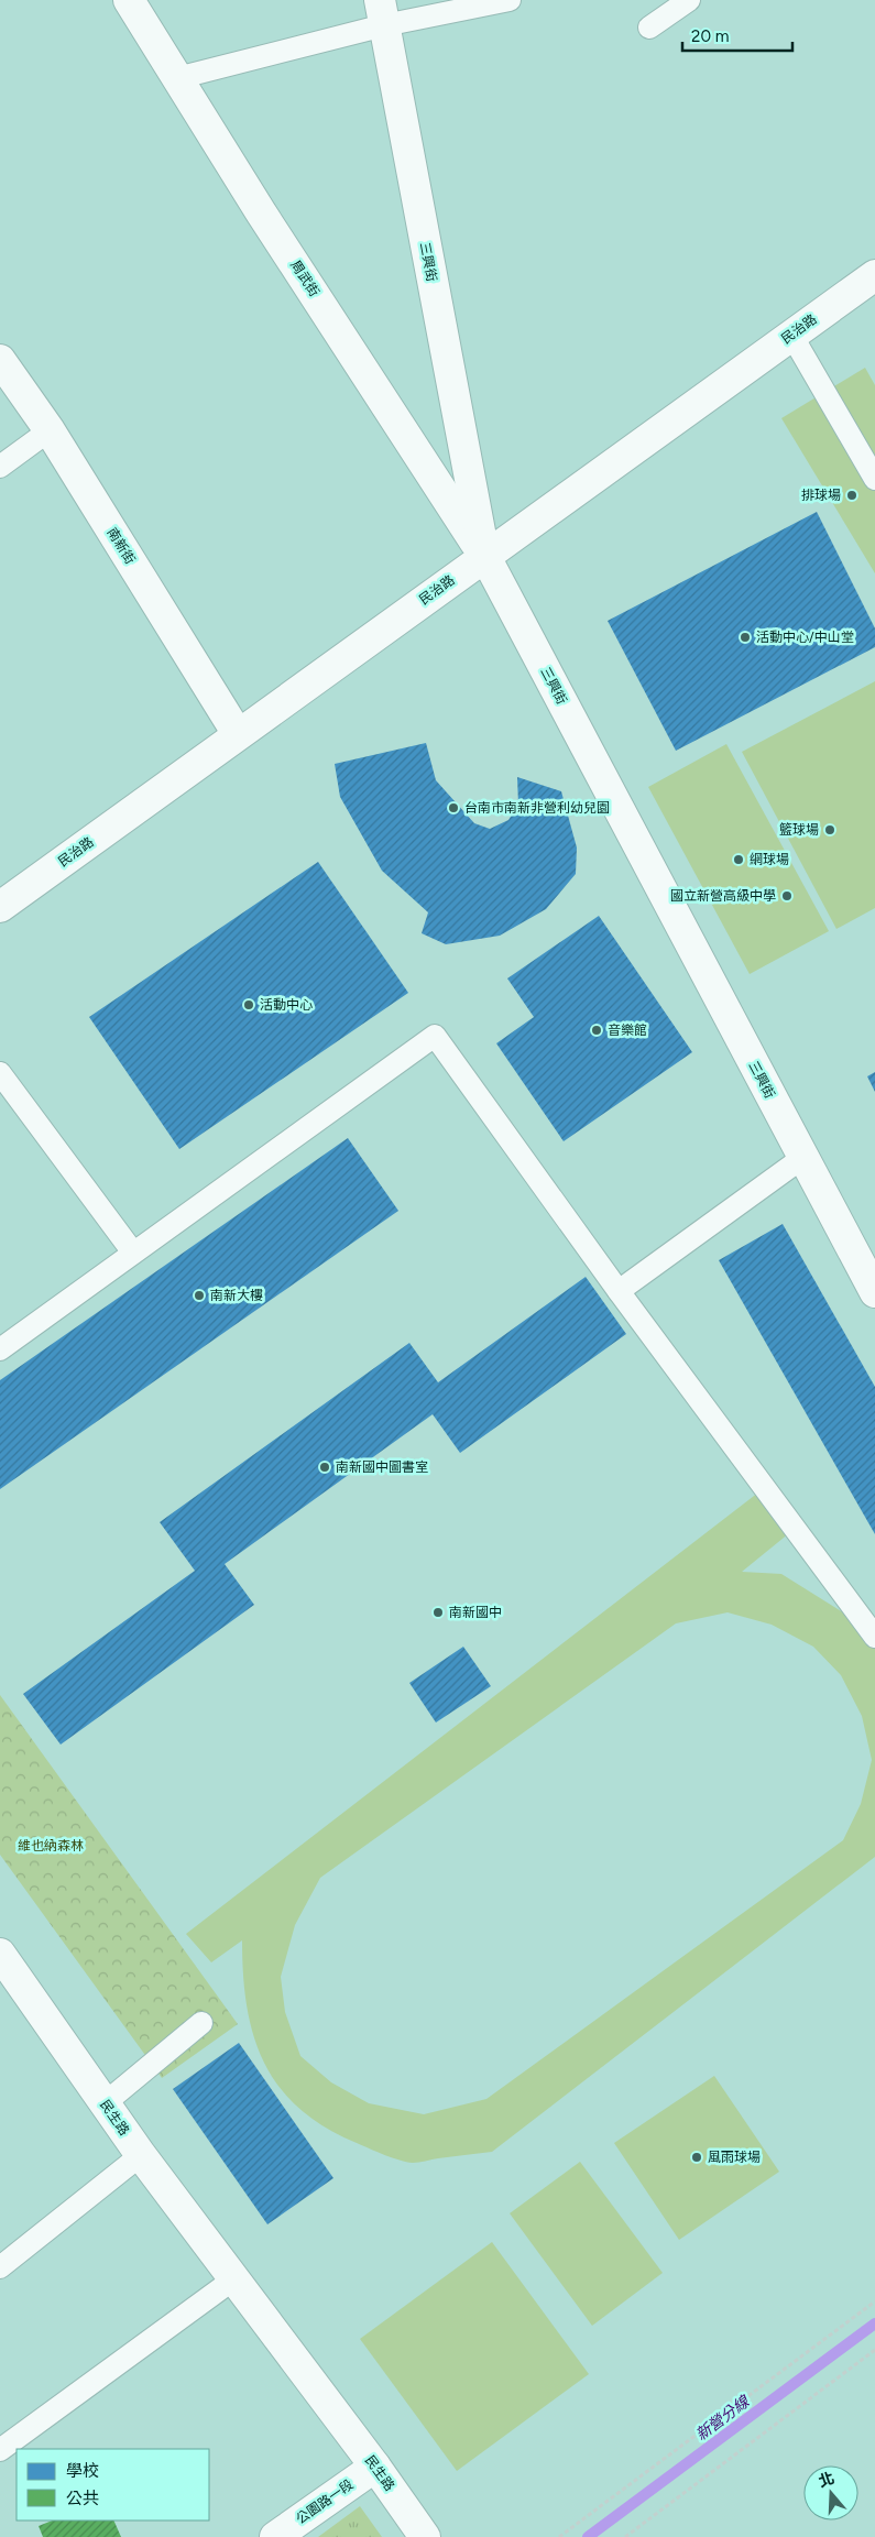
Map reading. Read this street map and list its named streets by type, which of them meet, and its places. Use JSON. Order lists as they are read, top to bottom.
{
  "streets": {
    "street": [
      "三興街",
      "周武街",
      "民治路",
      "南新街",
      "民生路",
      "公園路一段"
    ]
  },
  "crossings": [
    ["三興街", "周武街"],
    ["三興街", "民治路"],
    ["周武街", "民治路"],
    ["民治路", "南新街"],
    ["民生路", "公園路一段"]
  ],
  "water": ["新營分線"],
  "parks": ["維也納森林"],
  "places": [
    "排球場",
    "活動中心/中山堂",
    "台南市南新非營利幼兒園",
    "籃球場",
    "網球場",
    "國立新營高級中學",
    "活動中心",
    "音樂館",
    "南新大樓",
    "南新國中圖書室",
    "南新國中",
    "風雨球場"
  ],
  "legend": ["學校", "公共"],
  "scale_bar": "20 m",
  "north": "top"
}
